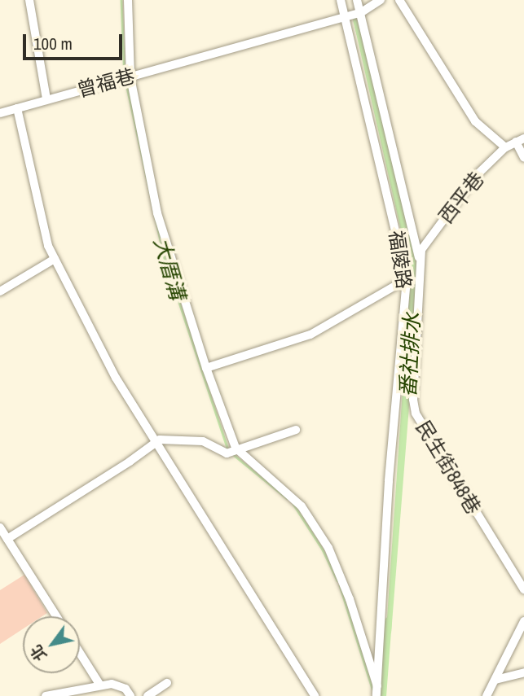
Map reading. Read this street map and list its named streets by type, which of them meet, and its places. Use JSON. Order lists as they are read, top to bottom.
{
  "streets": {
    "street": [
      "曾福巷",
      "西平巷",
      "福陵路",
      "民生街848巷"
    ]
  },
  "crossings": [
    ["曾福巷", "福陵路"],
    ["西平巷", "民生街848巷"]
  ],
  "water": ["大厝溝", "番社排水"],
  "scale_bar": "100 m",
  "north": "bottom left"
}
